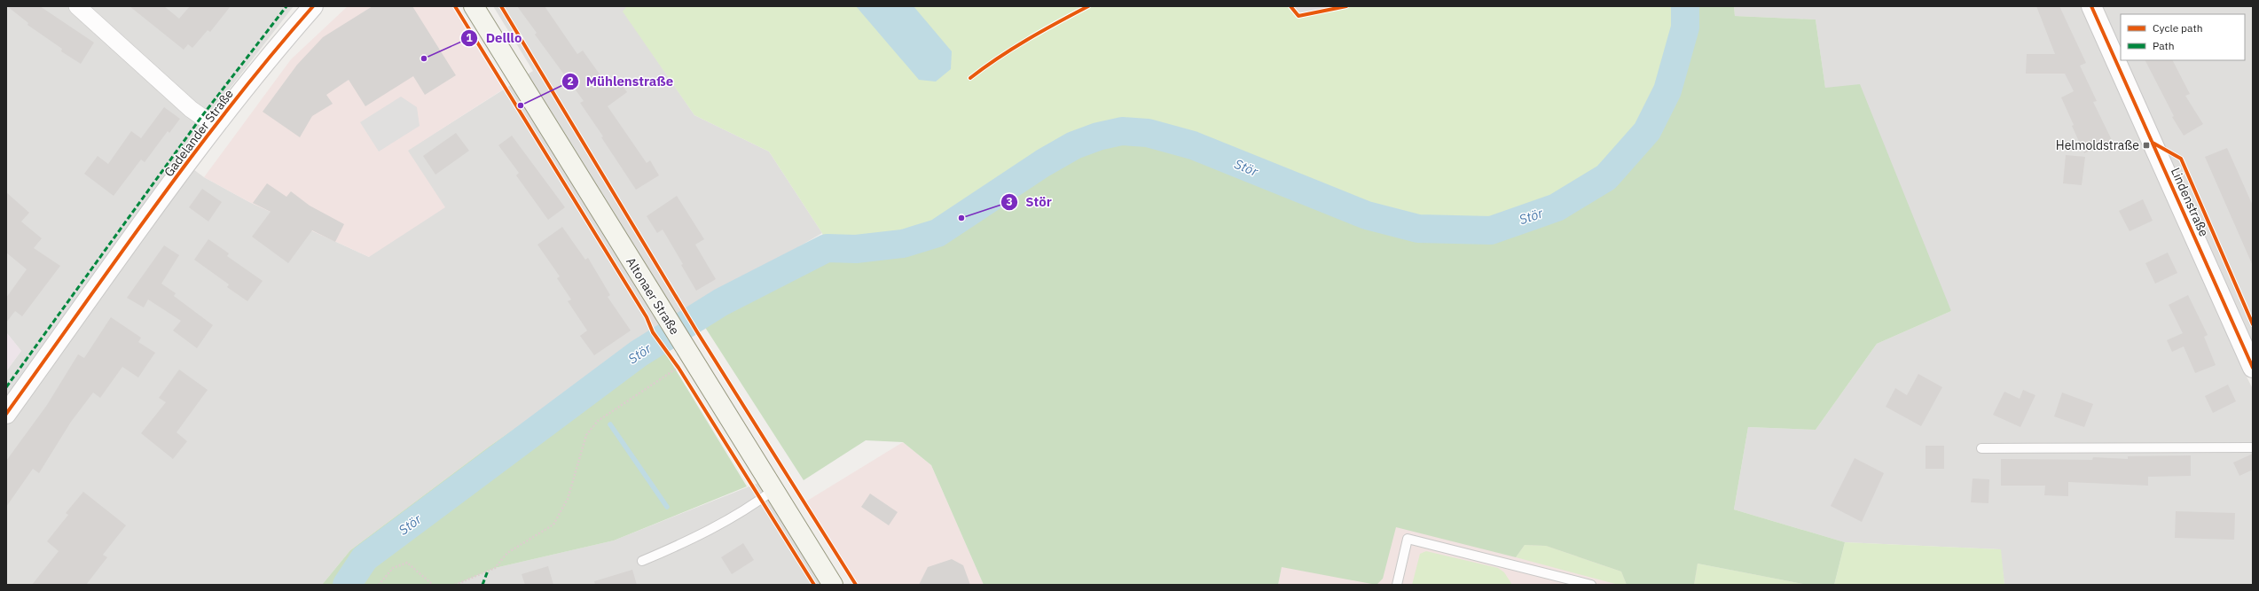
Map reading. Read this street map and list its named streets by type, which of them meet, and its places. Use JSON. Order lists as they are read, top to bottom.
{
  "streets": {
    "main road": ["Altonaer Straße"],
    "street": ["Gadelander Straße", "Lindenstraße"]
  },
  "water": ["Stör"],
  "places": {
    "other": ["Delllo", "Mühlenstraße", "Stör"],
    "transit": ["Helmoldstraße"]
  },
  "legend": ["Cycle path", "Path"]
}
